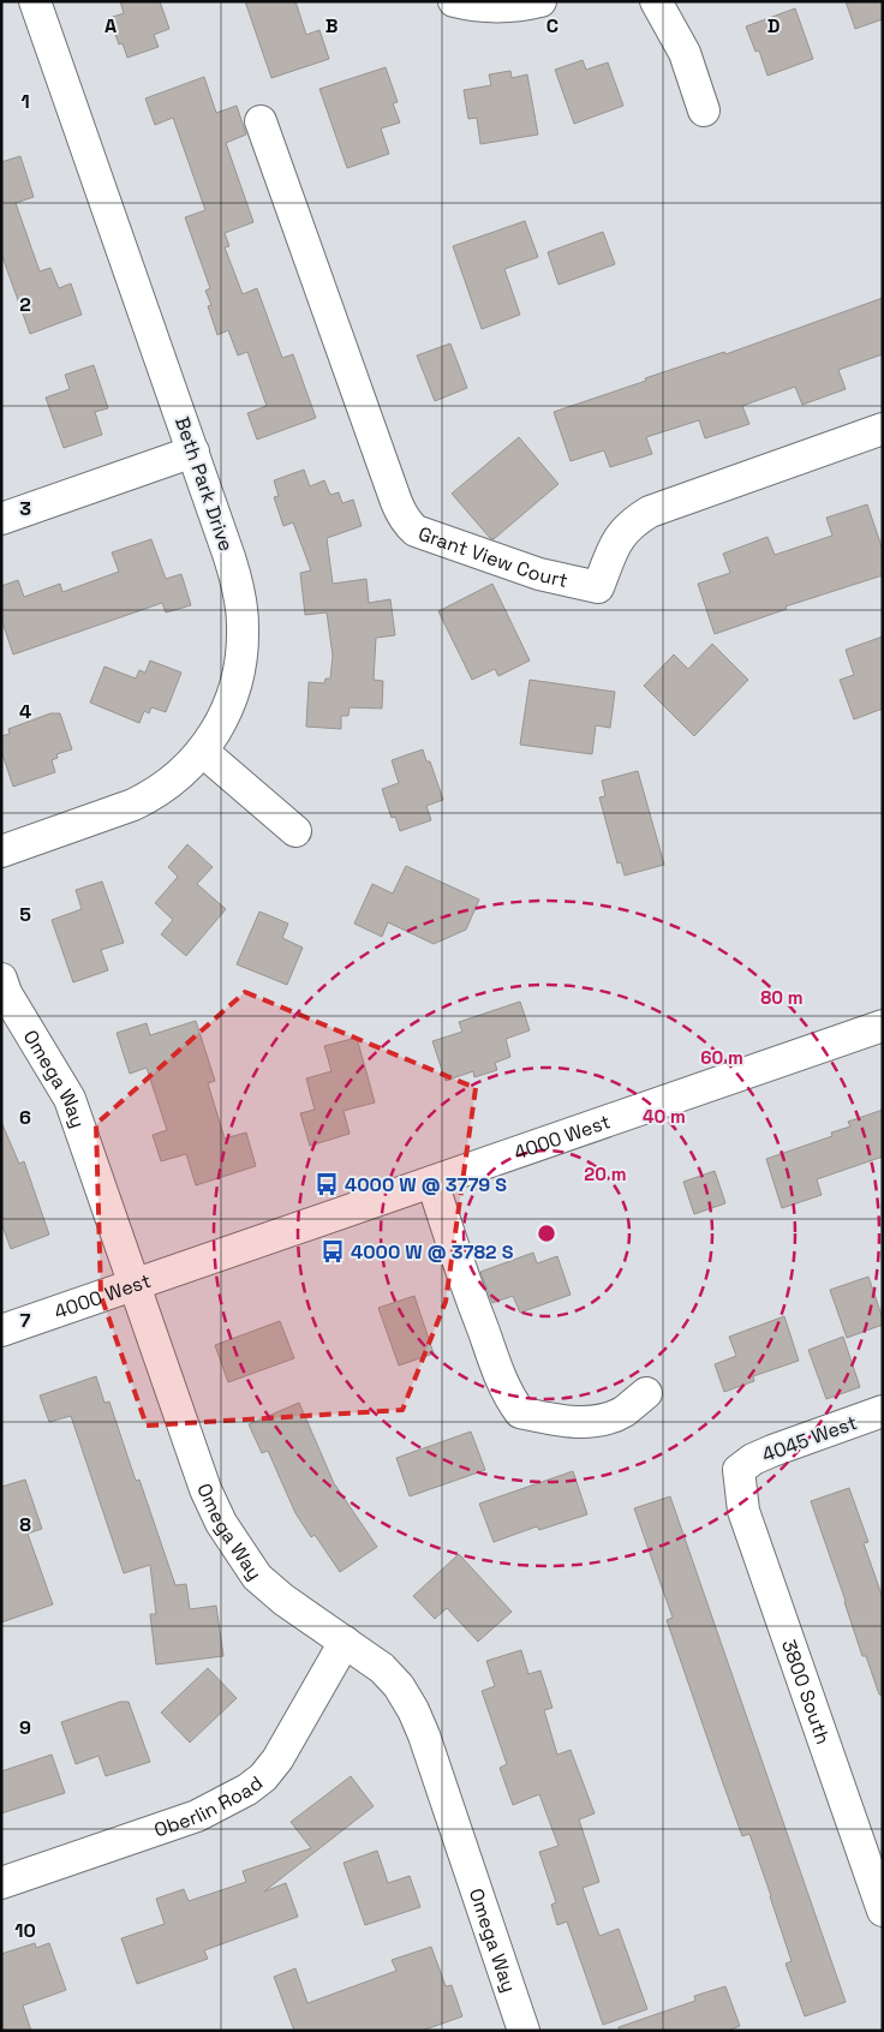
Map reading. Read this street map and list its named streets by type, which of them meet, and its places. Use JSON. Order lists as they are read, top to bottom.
{
  "streets": {
    "street": [
      "Beth Park Drive",
      "Grant View Court",
      "Omega Way",
      "4000 West",
      "4045 West",
      "3800 South",
      "Oberlin Road"
    ]
  },
  "crossings": [
    ["Omega Way", "4000 West"],
    ["Omega Way", "Oberlin Road"],
    ["4045 West", "3800 South"]
  ],
  "places": {
    "bus stop": ["4000 W @ 3779 S", "4000 W @ 3782 S"]
  },
  "grid": {
    "columns": [
      "A",
      "B",
      "C",
      "D"
    ],
    "rows": [
      "1",
      "2",
      "3",
      "4",
      "5",
      "6",
      "7",
      "8",
      "9",
      "10"
    ]
  },
  "rings": [
    "80 m",
    "60 m",
    "40 m",
    "20 m"
  ]
}
